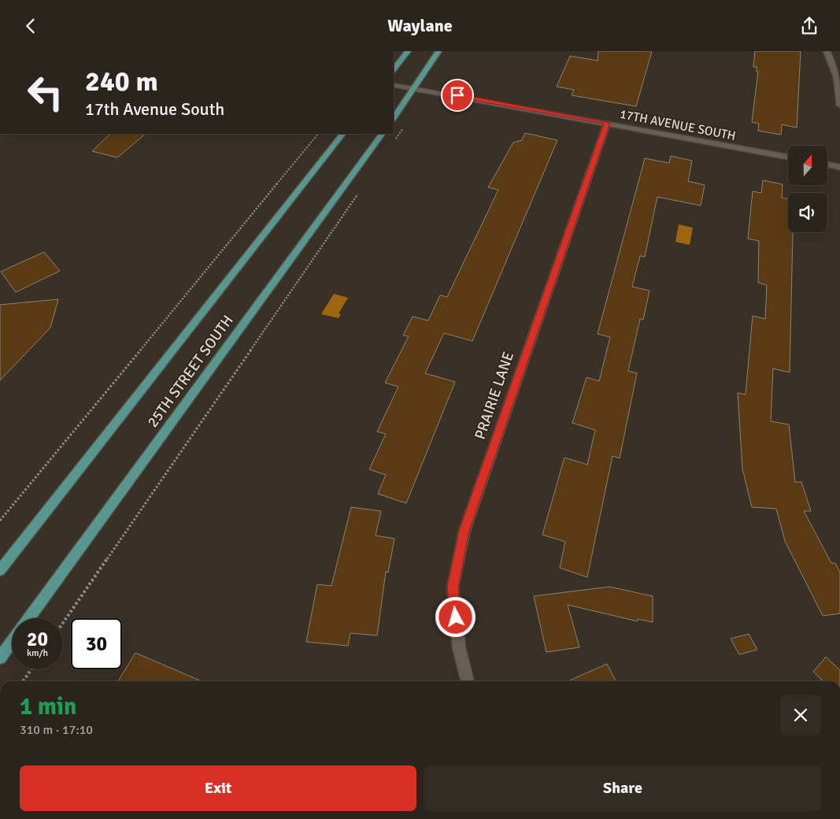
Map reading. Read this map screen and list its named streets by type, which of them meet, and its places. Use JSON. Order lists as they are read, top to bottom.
{
  "streets": {
    "main road": ["25TH STREET SOUTH"],
    "street": ["17TH AVENUE SOUTH", "PRAIRIE LANE"]
  },
  "crossings": [
    ["17TH AVENUE SOUTH", "PRAIRIE LANE"]
  ],
  "north": "top",
  "page": {
    "header": "Waylane",
    "turn": ["240 m", "17th Avenue South"],
    "speed": "20 km/h",
    "limit": "30",
    "heading": ["1 min", "310 m · 17:10"],
    "buttons": ["Exit", "Share"]
  }
}
